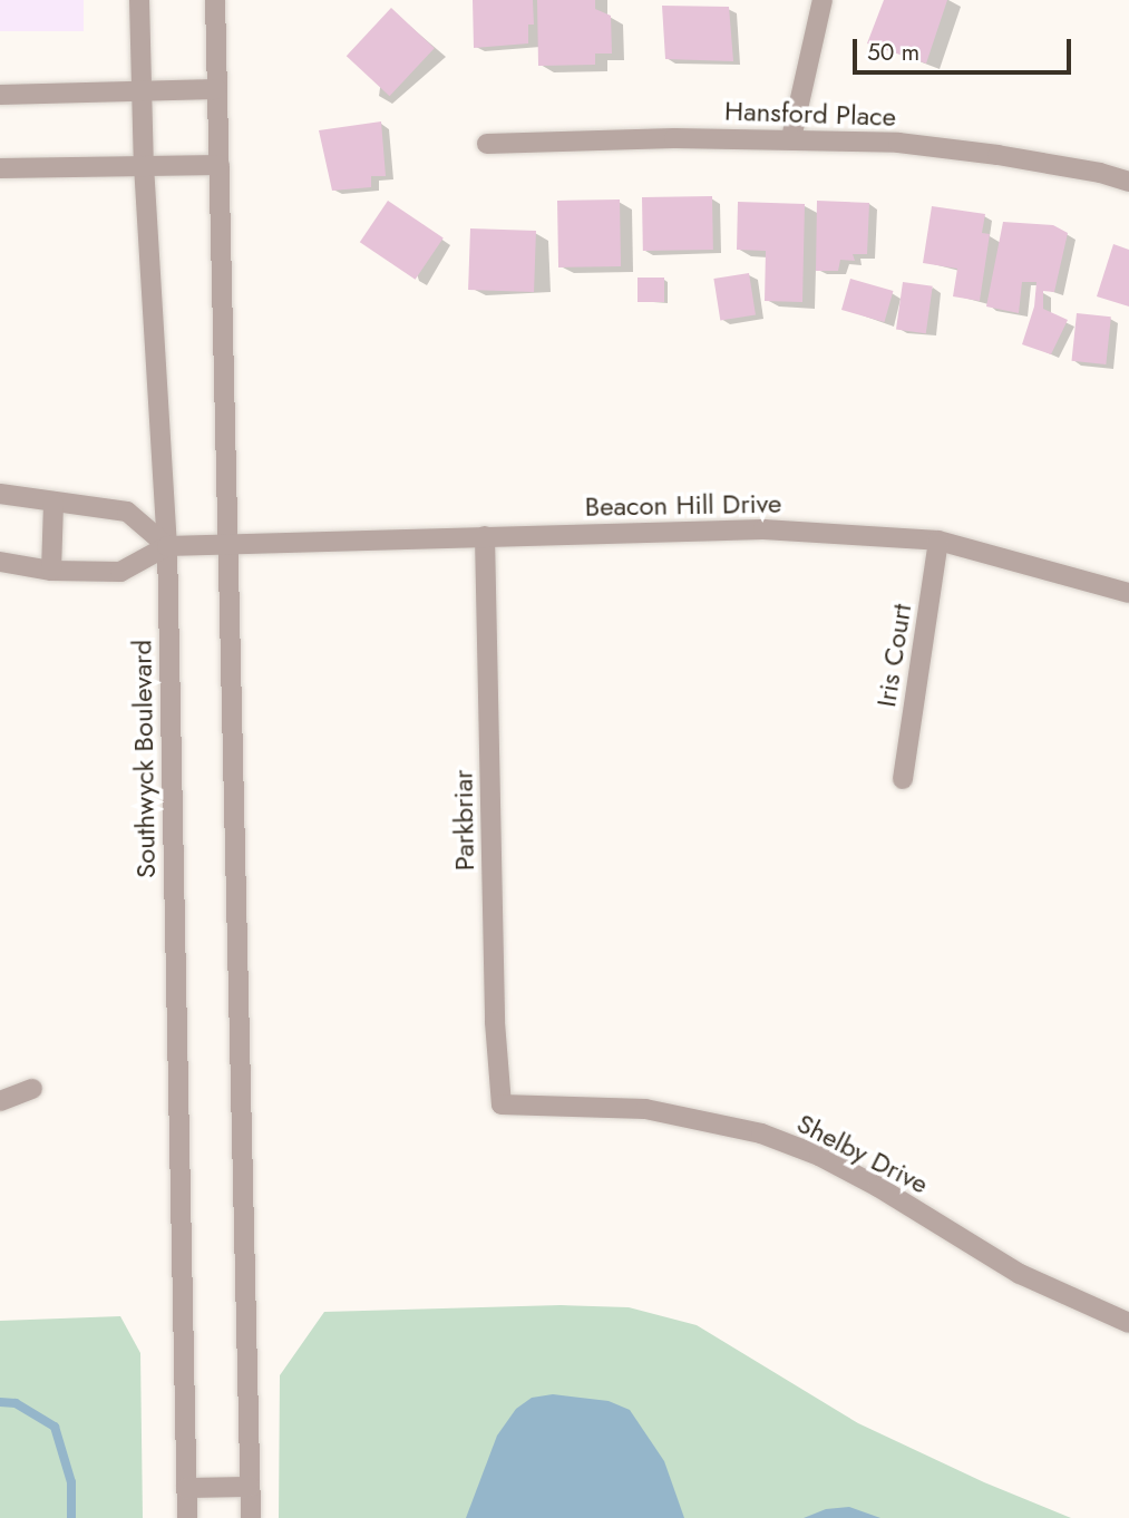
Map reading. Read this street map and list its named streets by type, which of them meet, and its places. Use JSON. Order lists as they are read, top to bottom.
{
  "streets": {
    "street": [
      "Hansford Place",
      "Beacon Hill Drive",
      "Iris Court",
      "Southwyck Boulevard",
      "Parkbriar",
      "Shelby Drive"
    ]
  },
  "crossings": [
    ["Beacon Hill Drive", "Iris Court"],
    ["Beacon Hill Drive", "Southwyck Boulevard"],
    ["Beacon Hill Drive", "Parkbriar"],
    ["Parkbriar", "Shelby Drive"]
  ],
  "scale_bar": "50 m"
}
